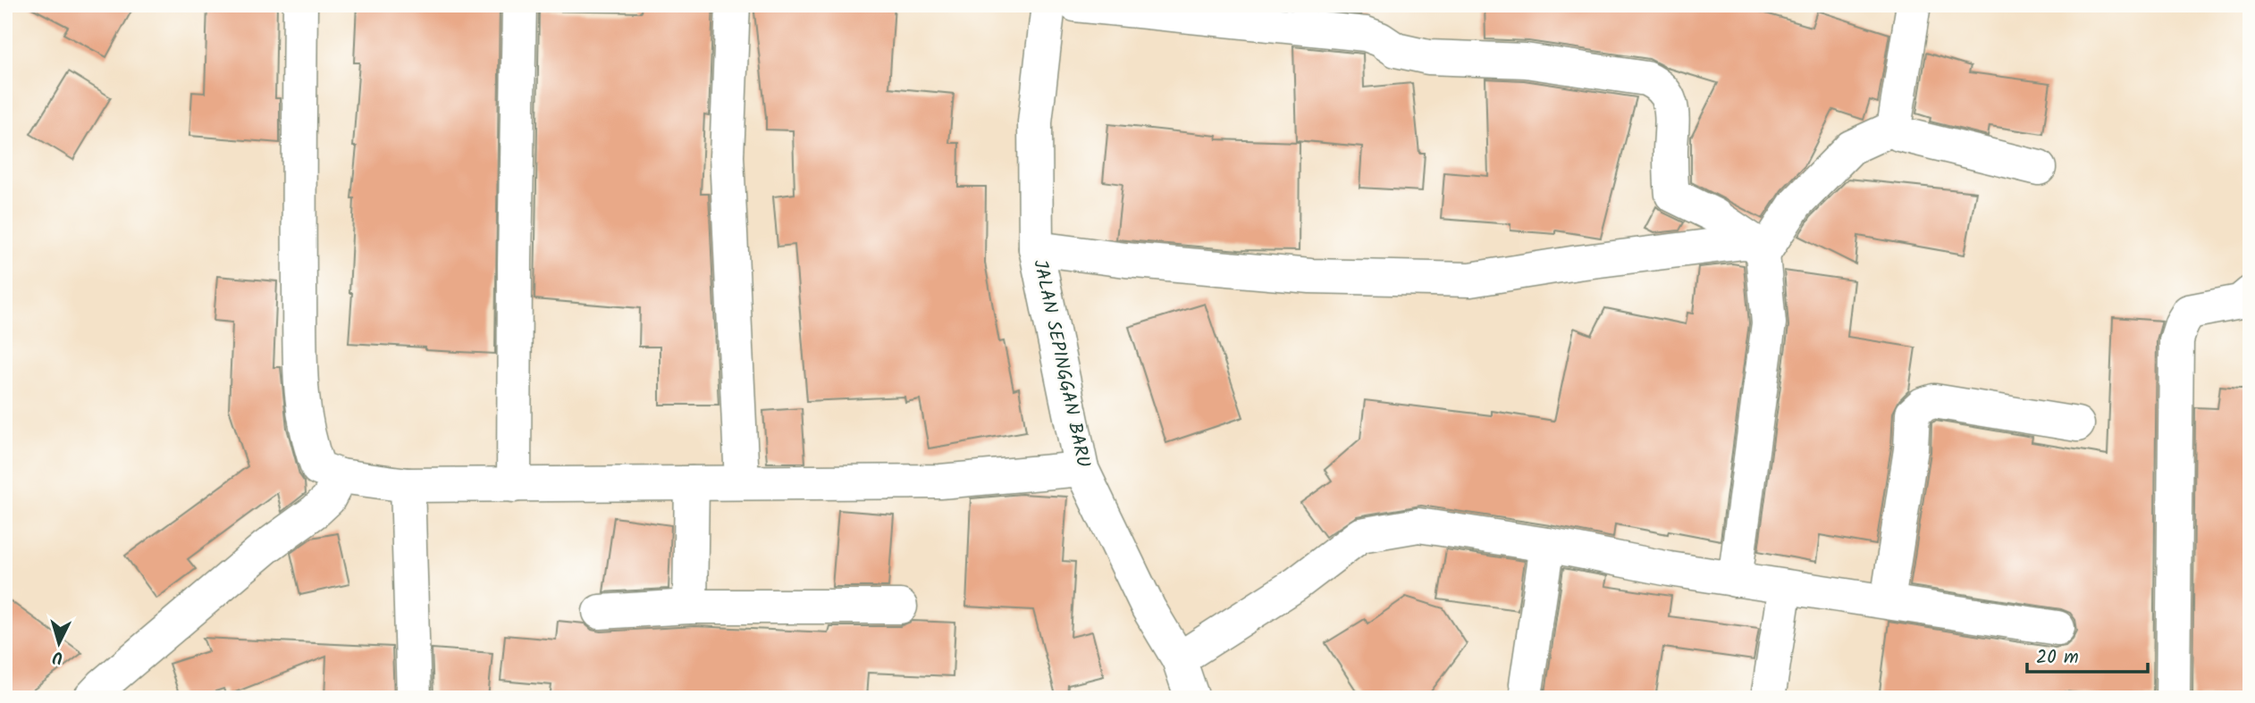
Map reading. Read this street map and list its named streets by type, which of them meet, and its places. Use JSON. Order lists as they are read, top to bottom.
{
  "streets": {
    "street": ["JALAN SEPINGGAN BARU"]
  },
  "scale_bar": "20 m",
  "north": "bottom"
}
